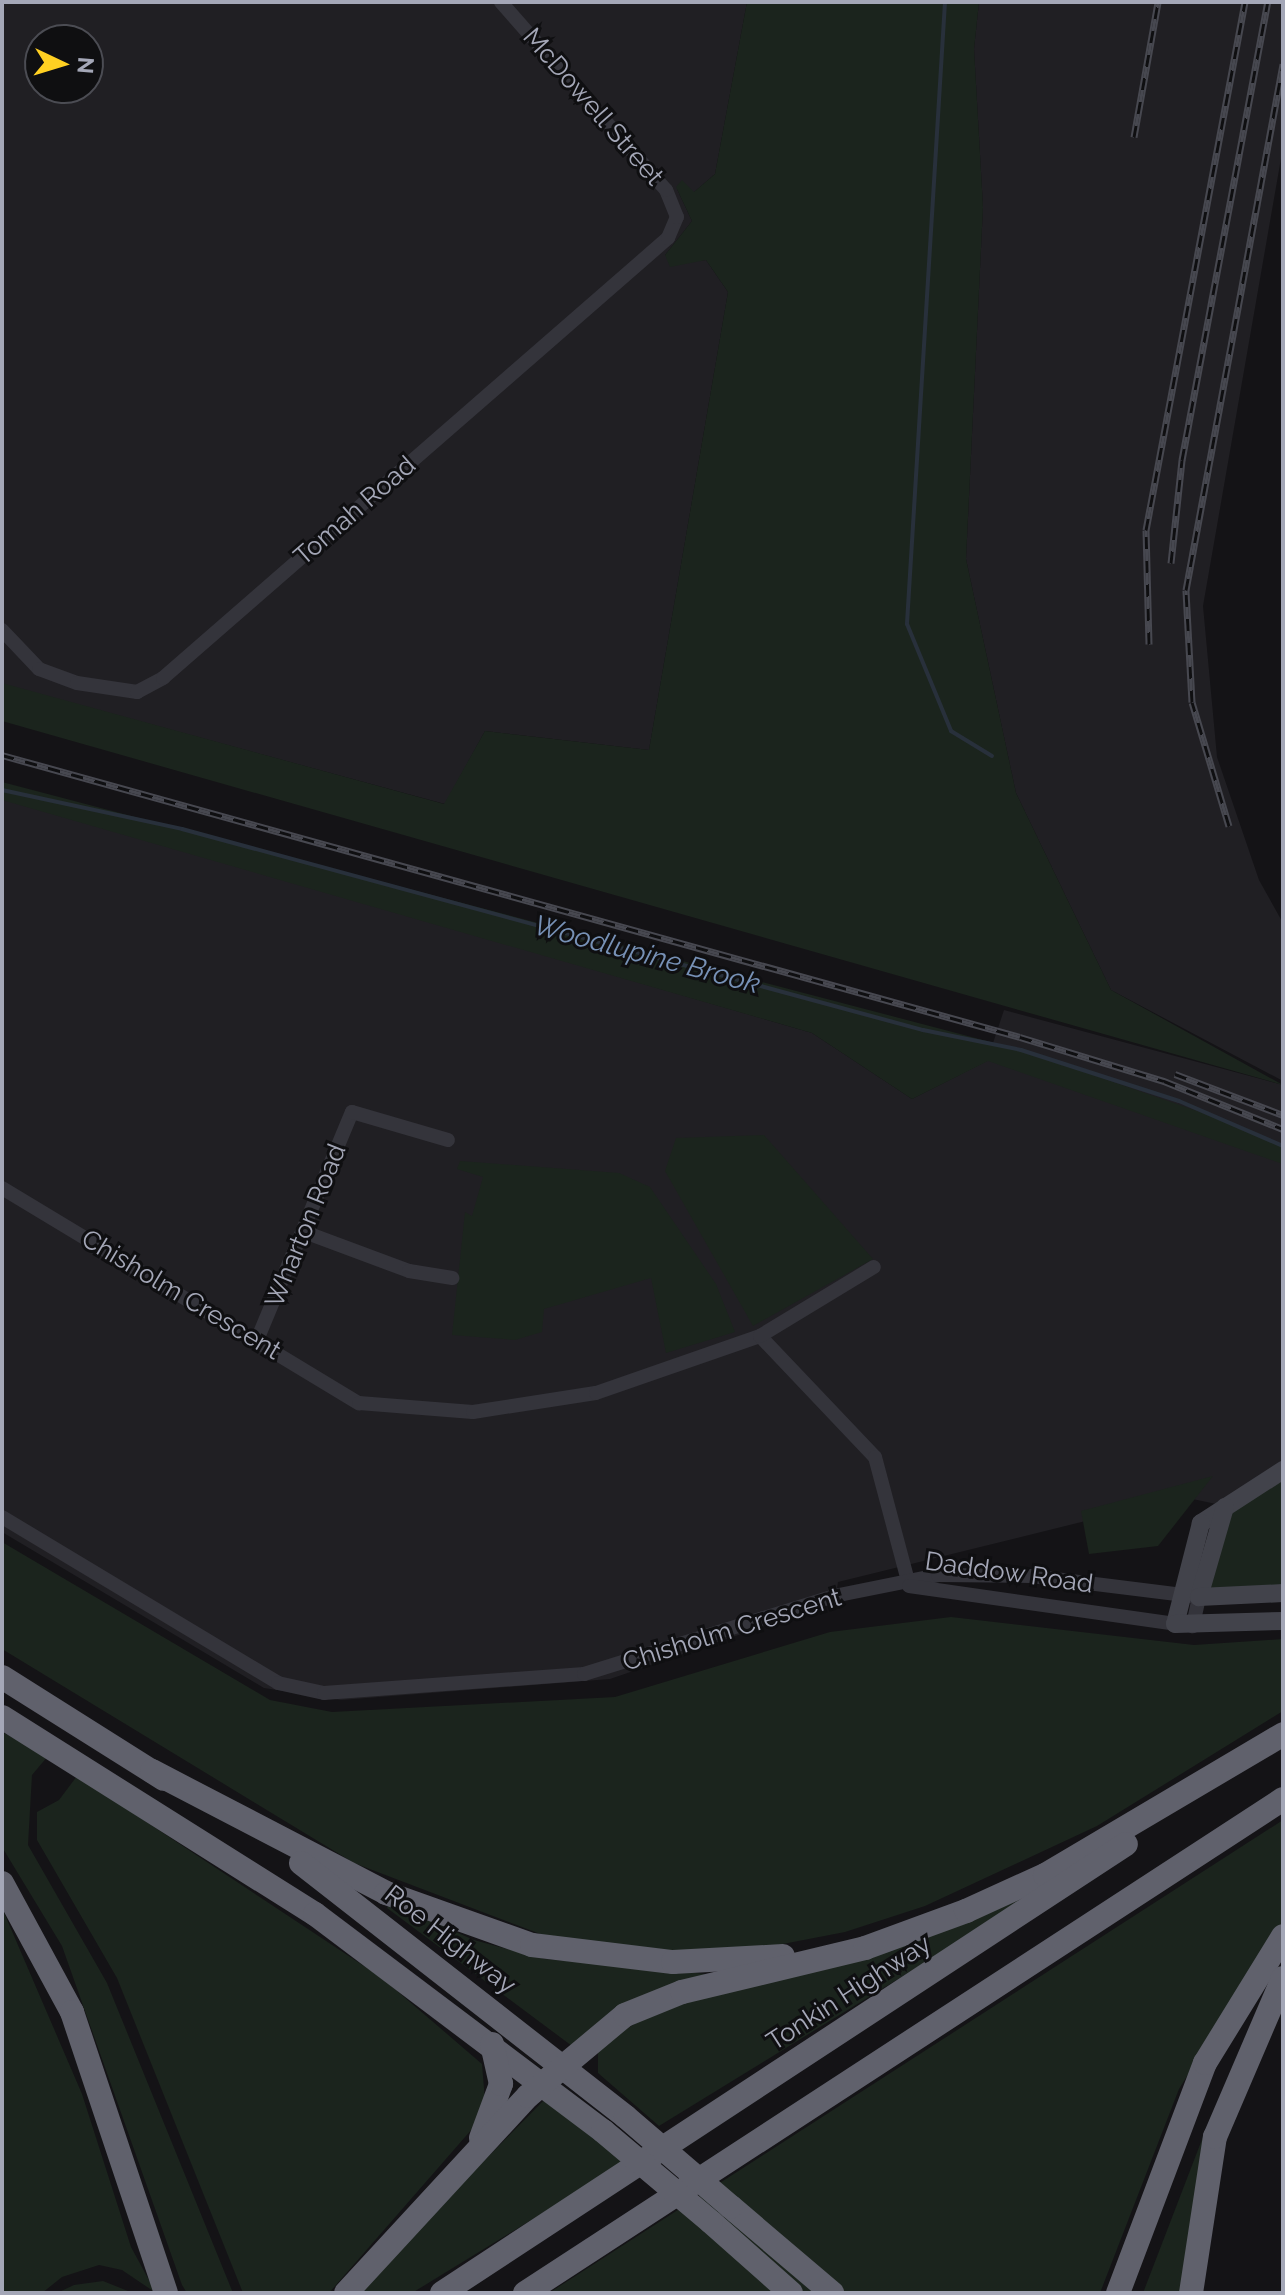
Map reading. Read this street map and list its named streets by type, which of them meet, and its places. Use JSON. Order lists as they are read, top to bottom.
{
  "streets": {
    "highway": ["Roe Highway", "Tonkin Highway"],
    "main road": ["Daddow Road"],
    "street": [
      "McDowell Street",
      "Tomah Road",
      "Wharton Road",
      "Chisholm Crescent"
    ]
  },
  "crossings": [
    ["McDowell Street", "Tomah Road"],
    ["Wharton Road", "Chisholm Crescent"],
    ["Chisholm Crescent", "Daddow Road"]
  ],
  "water": ["Woodlupine Brook"],
  "north": "right"
}
